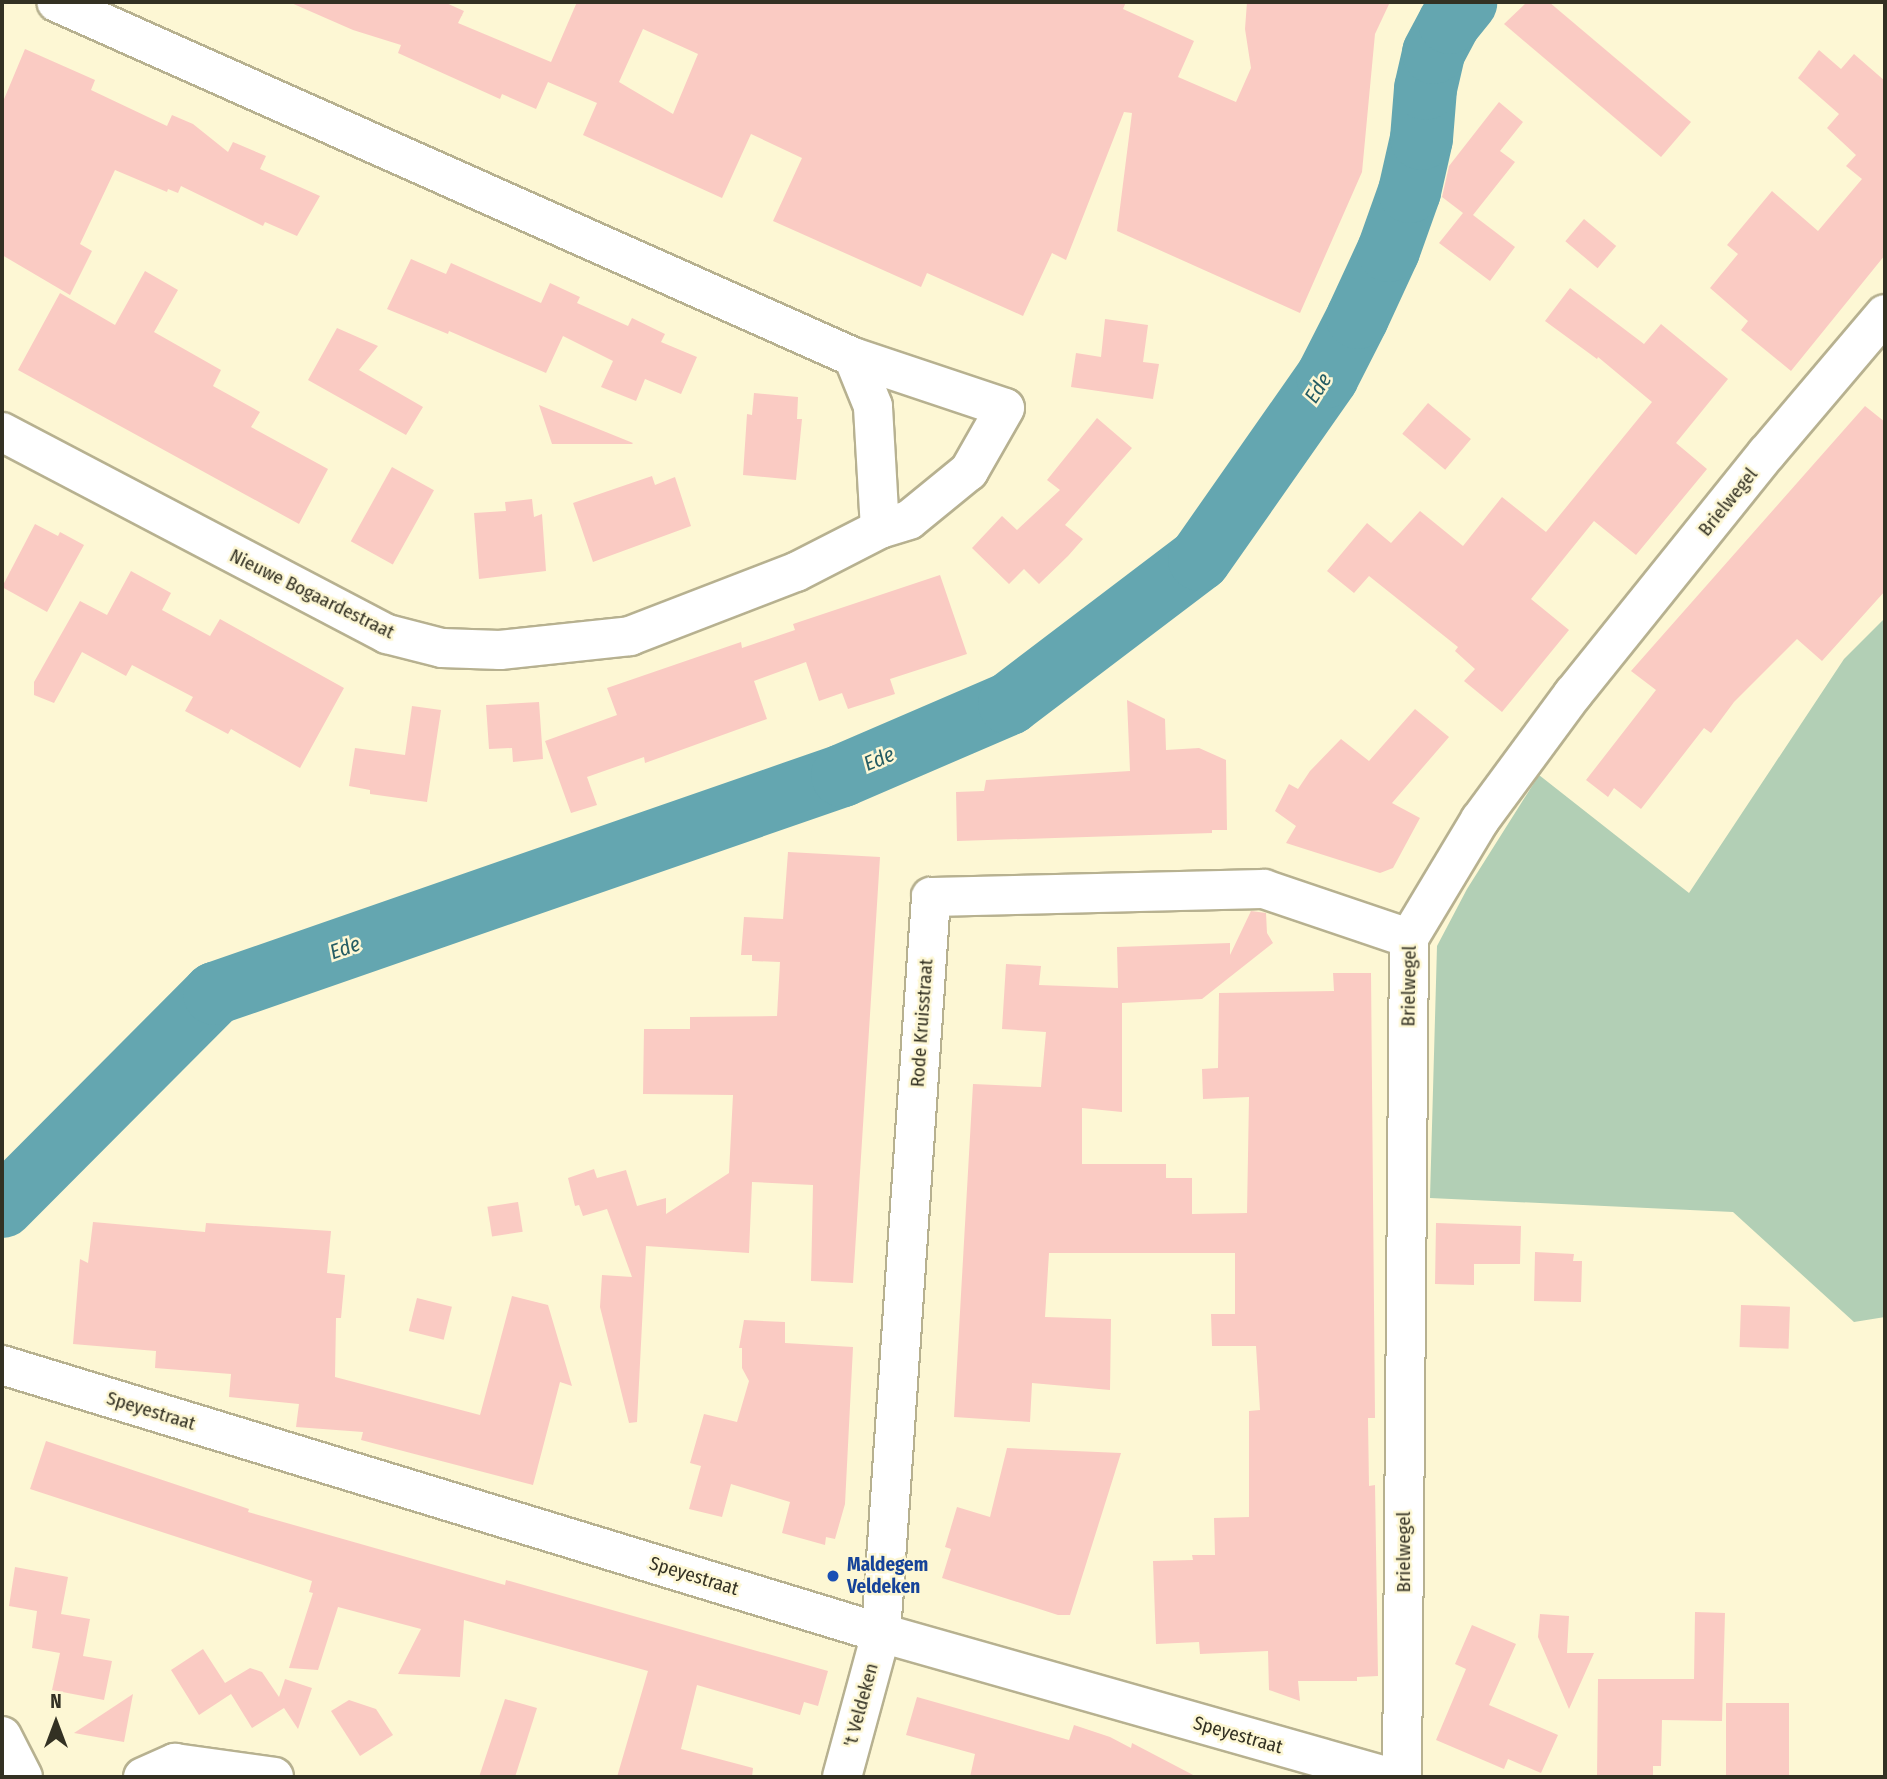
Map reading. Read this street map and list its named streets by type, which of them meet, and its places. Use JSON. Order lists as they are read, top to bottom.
{
  "streets": {
    "street": [
      "Brielwegel",
      "Nieuwe Bogaardestraat",
      "Rode Kruisstraat",
      "Speyestraat",
      "'t Veldeken"
    ]
  },
  "crossings": [
    ["Brielwegel", "Rode Kruisstraat"],
    ["Rode Kruisstraat", "Speyestraat"],
    ["Rode Kruisstraat", "'t Veldeken"],
    ["Speyestraat", "'t Veldeken"]
  ],
  "water": ["Ede"],
  "places": ["Maldegem Veldeken"],
  "north": "top"
}
